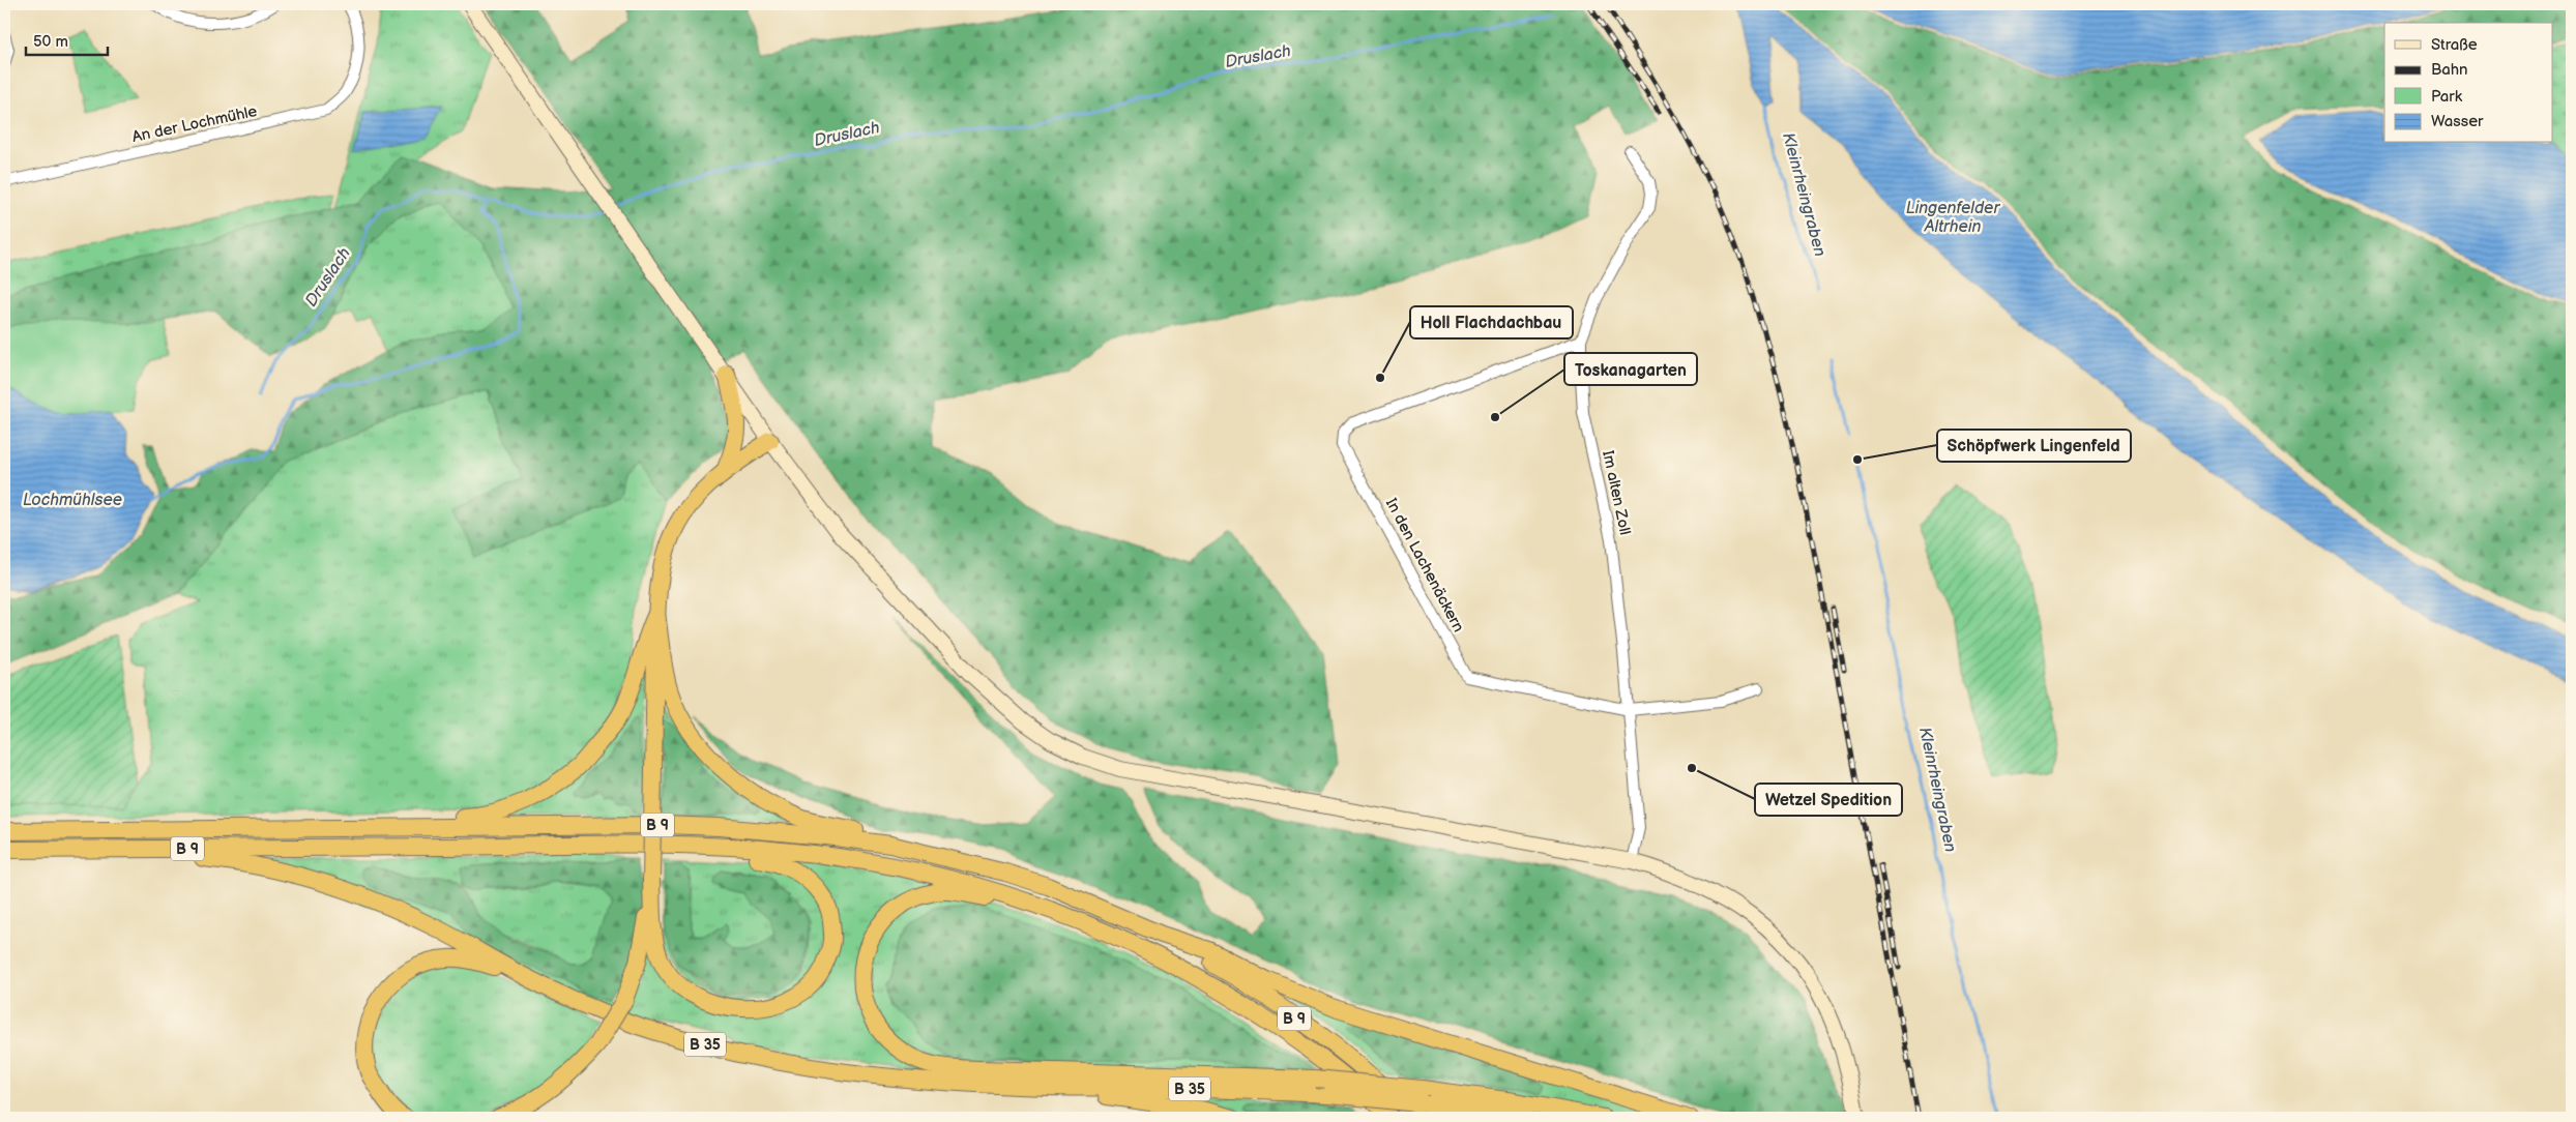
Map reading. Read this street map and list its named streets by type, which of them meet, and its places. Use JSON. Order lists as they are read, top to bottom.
{
  "streets": {
    "highway": ["B 9", "B 35"],
    "street": ["An der Lochmühle", "Im alten Zoll", "In den Lachenäckern"]
  },
  "crossings": [
    ["Im alten Zoll", "In den Lachenäckern"]
  ],
  "water": [
    "Druslach",
    "Kleinrheingraben",
    "Lingenfelder Altrhein",
    "Lochmühlsee"
  ],
  "places": [
    "Holl Flachdachbau",
    "Toskanagarten",
    "Schöpfwerk Lingenfeld",
    "Wetzel Spedition"
  ],
  "legend": [
    "Straße",
    "Bahn",
    "Park",
    "Wasser"
  ],
  "scale_bar": "50 m"
}
